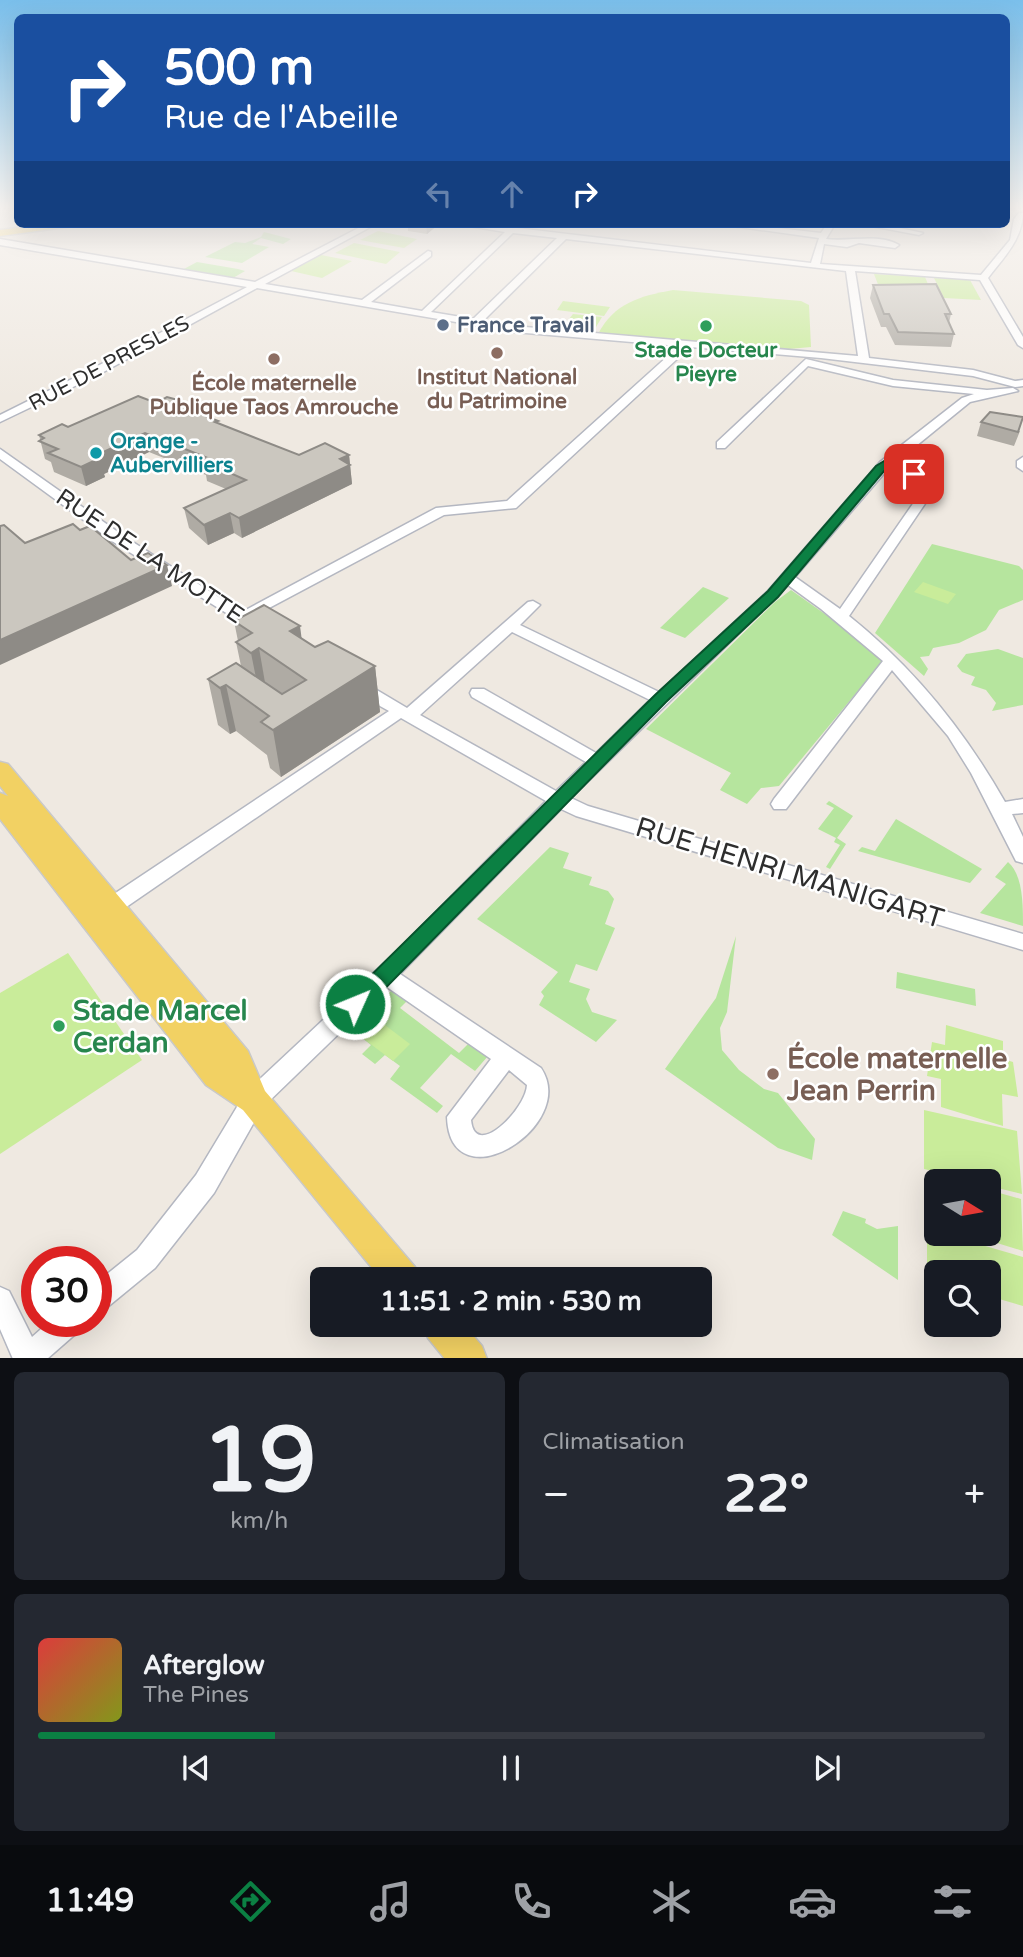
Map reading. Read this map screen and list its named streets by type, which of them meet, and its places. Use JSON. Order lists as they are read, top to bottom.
{
  "streets": {
    "street": ["RUE DE PRESLES", "RUE DE LA MOTTE", "RUE HENRI MANIGART"]
  },
  "places": [
    "France Travail",
    "Stade Docteur Pieyre",
    "Institut National du Patrimoine",
    "École maternelle Publique Taos Amrouche",
    "Orange - Aubervilliers",
    "Stade Marcel Cerdan",
    "École maternelle Jean Perrin"
  ],
  "north": "right",
  "page": {
    "turn": ["500 m", "Rue de l'Abeille"],
    "limit": "30",
    "trip": "11:51 · 2 min · 530 m",
    "tile": [
      ["19", "km/h"],
      "Climatisation"
    ],
    "heat": ["−", "22°", "+"],
    "song": ["Afterglow", "The Pines"],
    "tabs": "11:49"
  }
}
